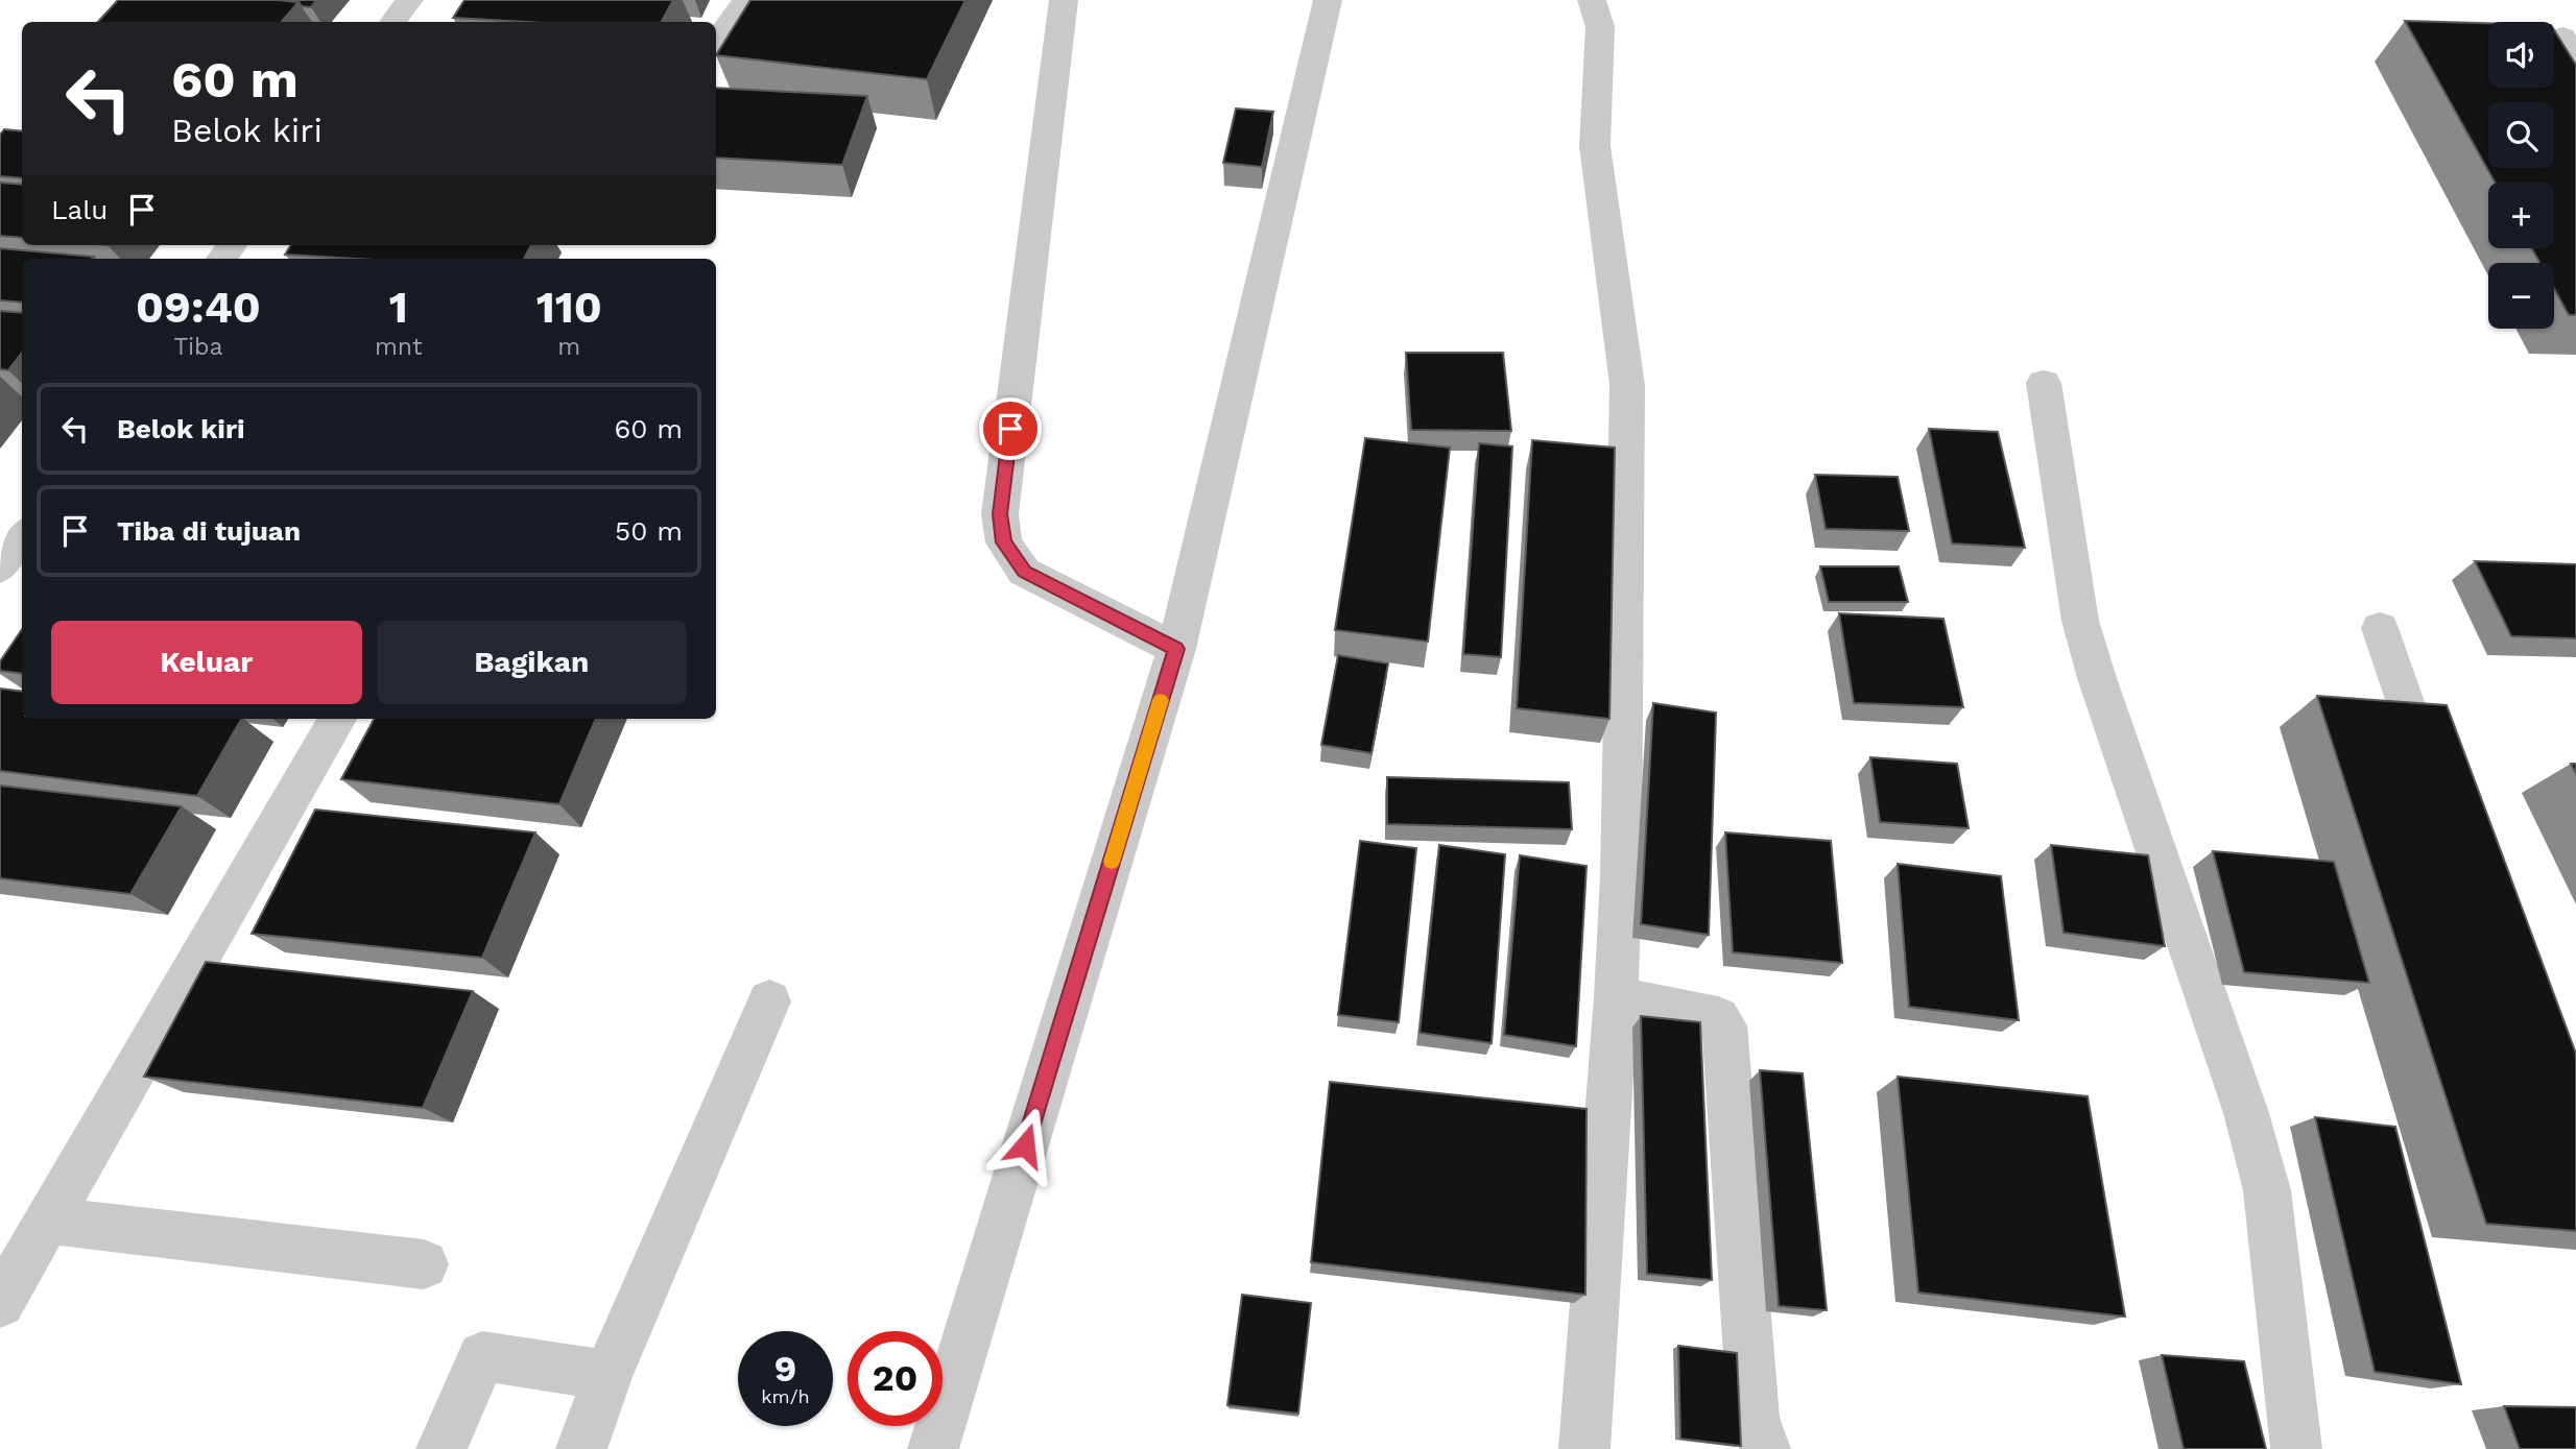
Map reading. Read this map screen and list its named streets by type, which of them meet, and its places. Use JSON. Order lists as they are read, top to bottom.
{
  "page": {
    "map_buttons": ["+", "−"],
    "turn": ["60 m", "Belok kiri"],
    "then": "Lalu",
    "eta": [
      "09:40",
      "Tiba",
      "1",
      "mnt",
      "110",
      "m"
    ],
    "list": [
      {
        "name": "Belok kiri",
        "value": "60 m"
      },
      {
        "name": "Tiba di tujuan",
        "value": "50 m"
      }
    ],
    "buttons": ["Keluar", "Bagikan"],
    "speed": "9 km/h",
    "limit": "20"
  }
}
